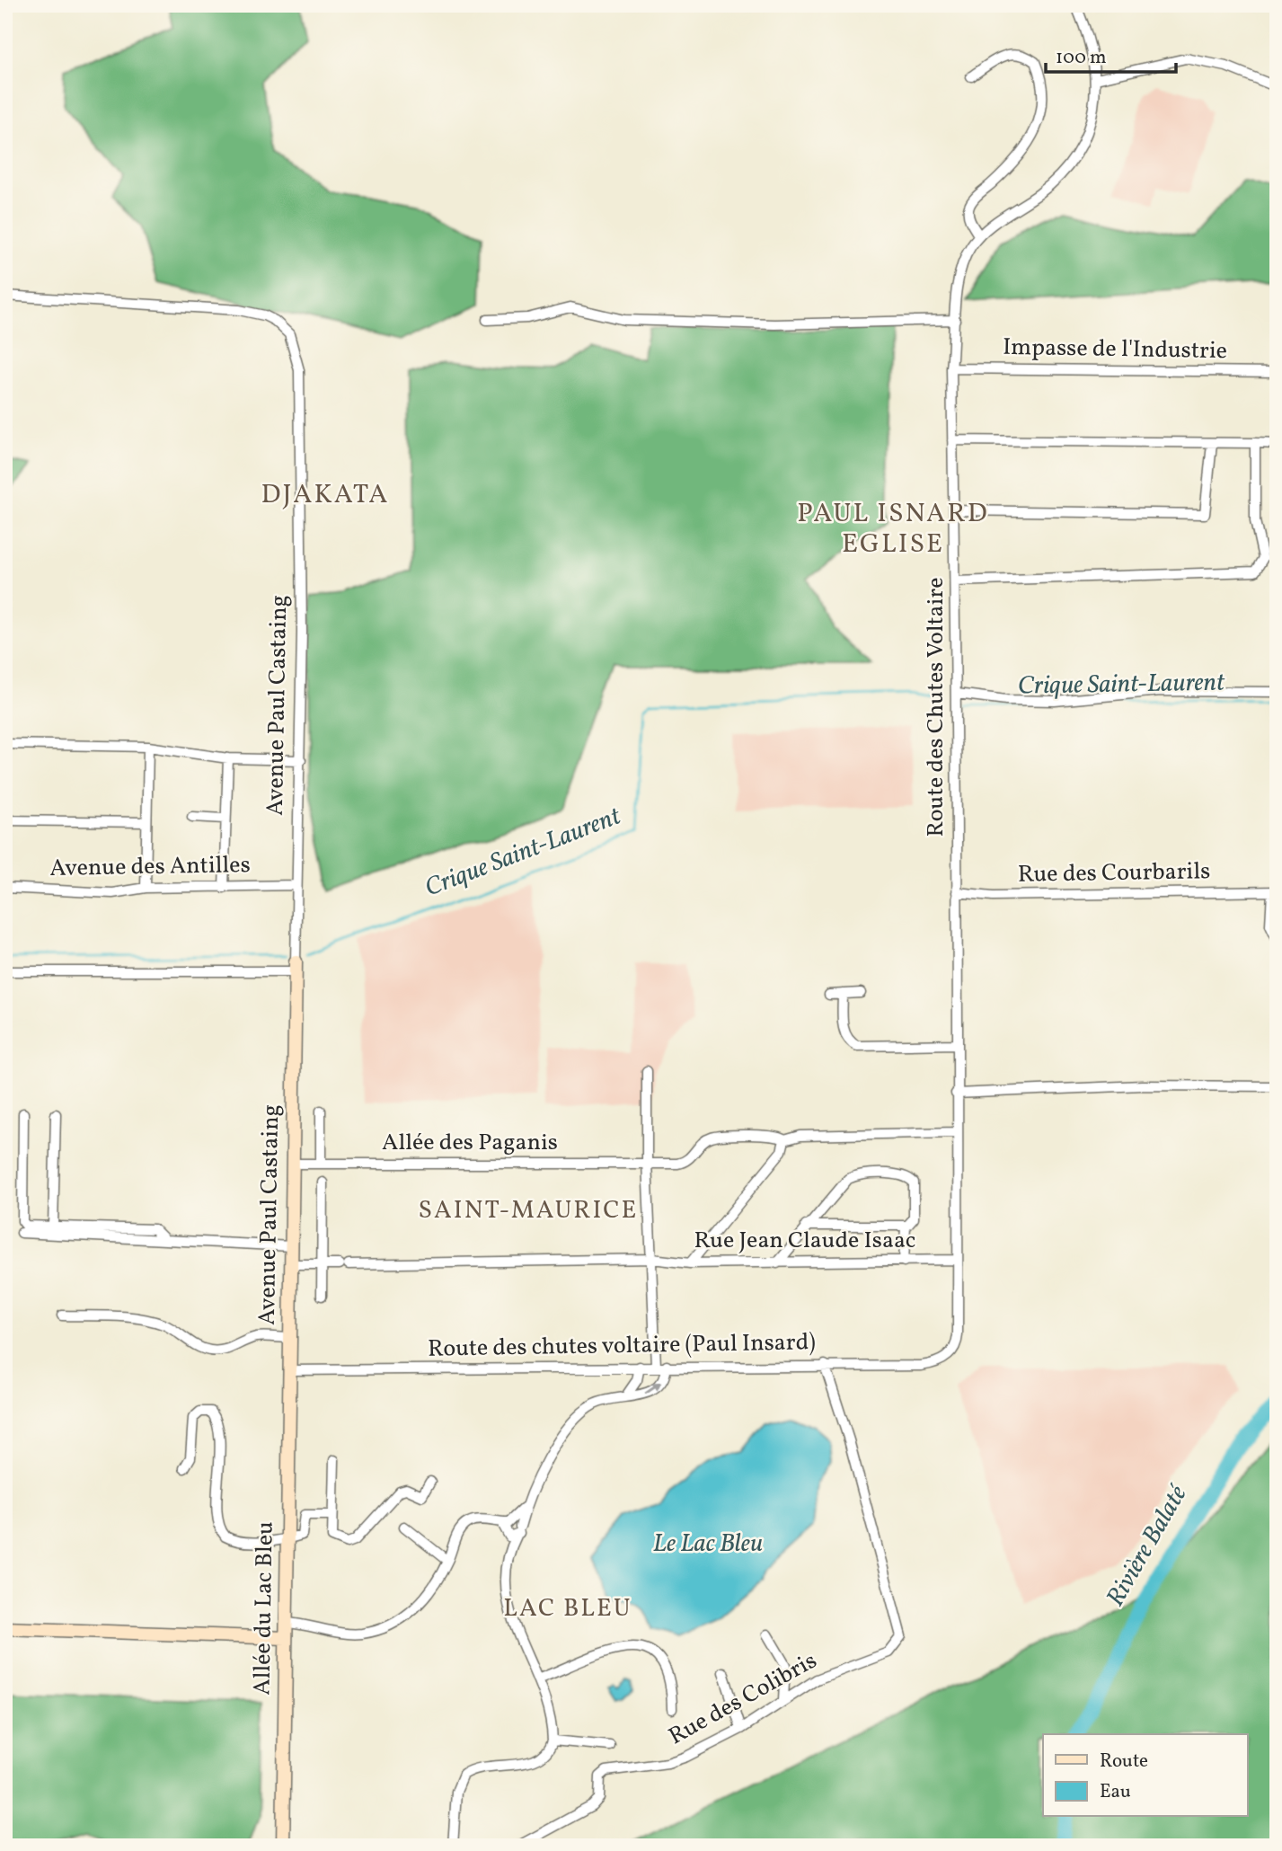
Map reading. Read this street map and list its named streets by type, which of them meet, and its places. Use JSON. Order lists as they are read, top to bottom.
{
  "streets": {
    "street": [
      "Impasse de l'Industrie",
      "Avenue Paul Castaing",
      "Route des Chutes Voltaire",
      "Avenue des Antilles",
      "Rue des Courbarils",
      "Allée des Paganis",
      "Rue Jean Claude Isaac",
      "Route des chutes voltaire (Paul Insard)",
      "Allée du Lac Bleu",
      "Rue des Colibris"
    ]
  },
  "crossings": [
    ["Impasse de l'Industrie", "Route des Chutes Voltaire"],
    ["Avenue Paul Castaing", "Avenue des Antilles"],
    ["Avenue Paul Castaing", "Allée des Paganis"],
    ["Avenue Paul Castaing", "Rue Jean Claude Isaac"],
    ["Avenue Paul Castaing", "Route des chutes voltaire (Paul Insard)"],
    ["Avenue Paul Castaing", "Allée du Lac Bleu"],
    ["Route des Chutes Voltaire", "Rue des Courbarils"],
    ["Route des Chutes Voltaire", "Allée des Paganis"],
    ["Route des Chutes Voltaire", "Rue Jean Claude Isaac"],
    ["Route des Chutes Voltaire", "Route des chutes voltaire (Paul Insard)"],
    ["Route des chutes voltaire (Paul Insard)", "Allée du Lac Bleu"],
    ["Route des chutes voltaire (Paul Insard)", "Rue des Colibris"]
  ],
  "districts": [
    "DJAKATA",
    "PAUL ISNARD EGLISE",
    "SAINT-MAURICE",
    "LAC BLEU"
  ],
  "water": ["Crique Saint-Laurent", "Le Lac Bleu", "Rivière Balaté"],
  "legend": ["Route", "Eau"],
  "scale_bar": "100 m"
}
